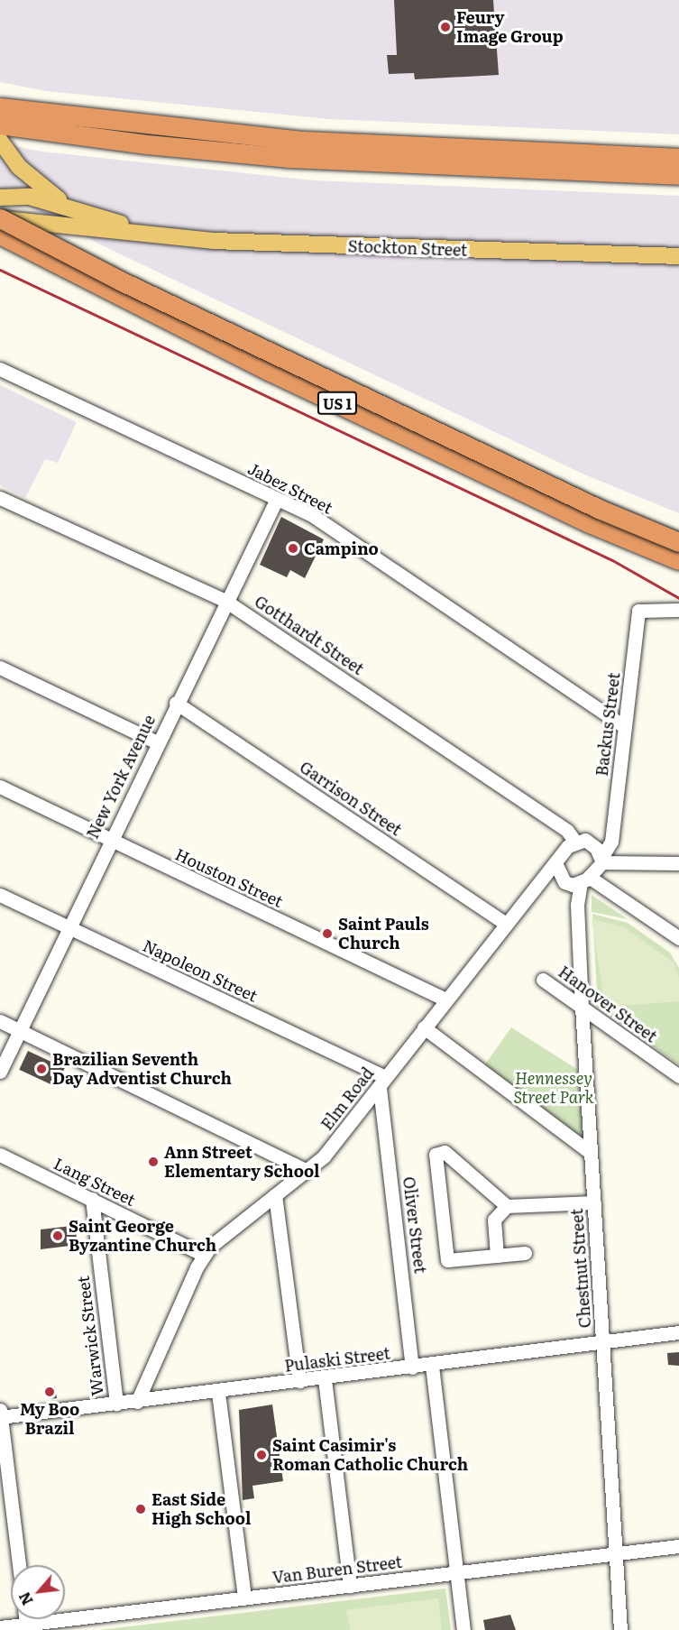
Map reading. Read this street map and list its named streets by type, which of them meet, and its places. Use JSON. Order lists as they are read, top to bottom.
{
  "streets": {
    "highway": ["US 1"],
    "main road": ["Stockton Street"],
    "street": [
      "Jabez Street",
      "Gotthardt Street",
      "Backus Street",
      "New York Avenue",
      "Garrison Street",
      "Houston Street",
      "Napoleon Street",
      "Hanover Street",
      "Elm Road",
      "Lang Street",
      "Oliver Street",
      "Chestnut Street",
      "Warwick Street",
      "Pulaski Street",
      "Van Buren Street"
    ]
  },
  "crossings": [
    ["Jabez Street", "Backus Street"],
    ["Jabez Street", "New York Avenue"],
    ["Gotthardt Street", "Backus Street"],
    ["Gotthardt Street", "New York Avenue"],
    ["Gotthardt Street", "Elm Road"],
    ["Gotthardt Street", "Chestnut Street"],
    ["Backus Street", "Elm Road"],
    ["Backus Street", "Chestnut Street"],
    ["New York Avenue", "Garrison Street"],
    ["New York Avenue", "Houston Street"],
    ["New York Avenue", "Napoleon Street"],
    ["Garrison Street", "Elm Road"],
    ["Houston Street", "Elm Road"],
    ["Napoleon Street", "Elm Road"],
    ["Napoleon Street", "Oliver Street"],
    ["Hanover Street", "Chestnut Street"],
    ["Elm Road", "Lang Street"],
    ["Elm Road", "Oliver Street"],
    ["Elm Road", "Chestnut Street"],
    ["Elm Road", "Pulaski Street"],
    ["Lang Street", "Warwick Street"],
    ["Oliver Street", "Pulaski Street"],
    ["Chestnut Street", "Pulaski Street"],
    ["Chestnut Street", "Van Buren Street"],
    ["Warwick Street", "Pulaski Street"]
  ],
  "parks": ["Hennessey Street Park"],
  "places": [
    "Feury Image Group",
    "Campino",
    "Saint Pauls Church",
    "Brazilian Seventh Day Adventist Church",
    "Ann Street Elementary School",
    "Saint George Byzantine Church",
    "My Boo Brazil",
    "Saint Casimir's Roman Catholic Church",
    "East Side High School"
  ],
  "north": "bottom left"
}
